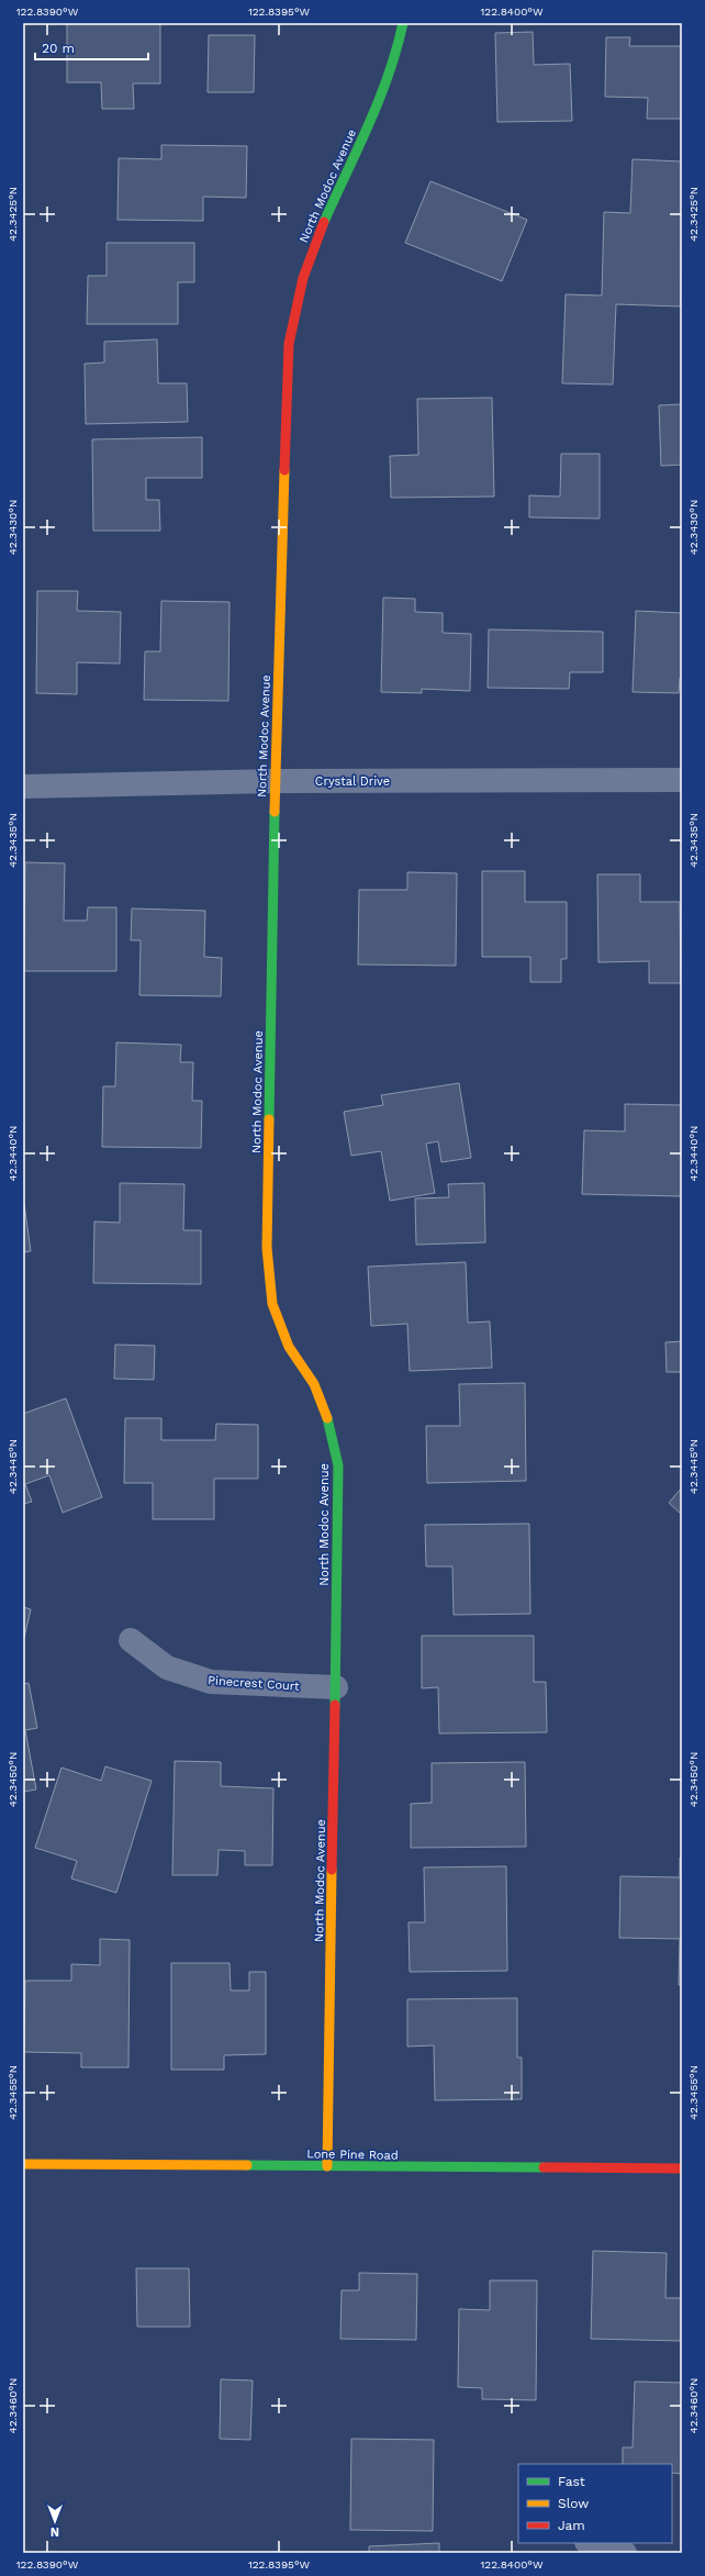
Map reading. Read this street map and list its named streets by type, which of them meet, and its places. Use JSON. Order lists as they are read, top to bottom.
{
  "streets": {
    "street": [
      "North Modoc Avenue",
      "Crystal Drive",
      "Pinecrest Court",
      "Lone Pine Road"
    ]
  },
  "crossings": [
    ["North Modoc Avenue", "Crystal Drive"],
    ["North Modoc Avenue", "Pinecrest Court"],
    ["North Modoc Avenue", "Lone Pine Road"]
  ],
  "legend": ["Fast", "Slow", "Jam"],
  "scale_bar": "20 m",
  "north": "bottom",
  "coordinates": [
    "122.8390°W",
    "122.8395°W",
    "122.8400°W",
    "42.3425°N",
    "42.3430°N",
    "42.3435°N",
    "42.3440°N",
    "42.3445°N",
    "42.3450°N",
    "42.3455°N",
    "42.3460°N"
  ]
}
